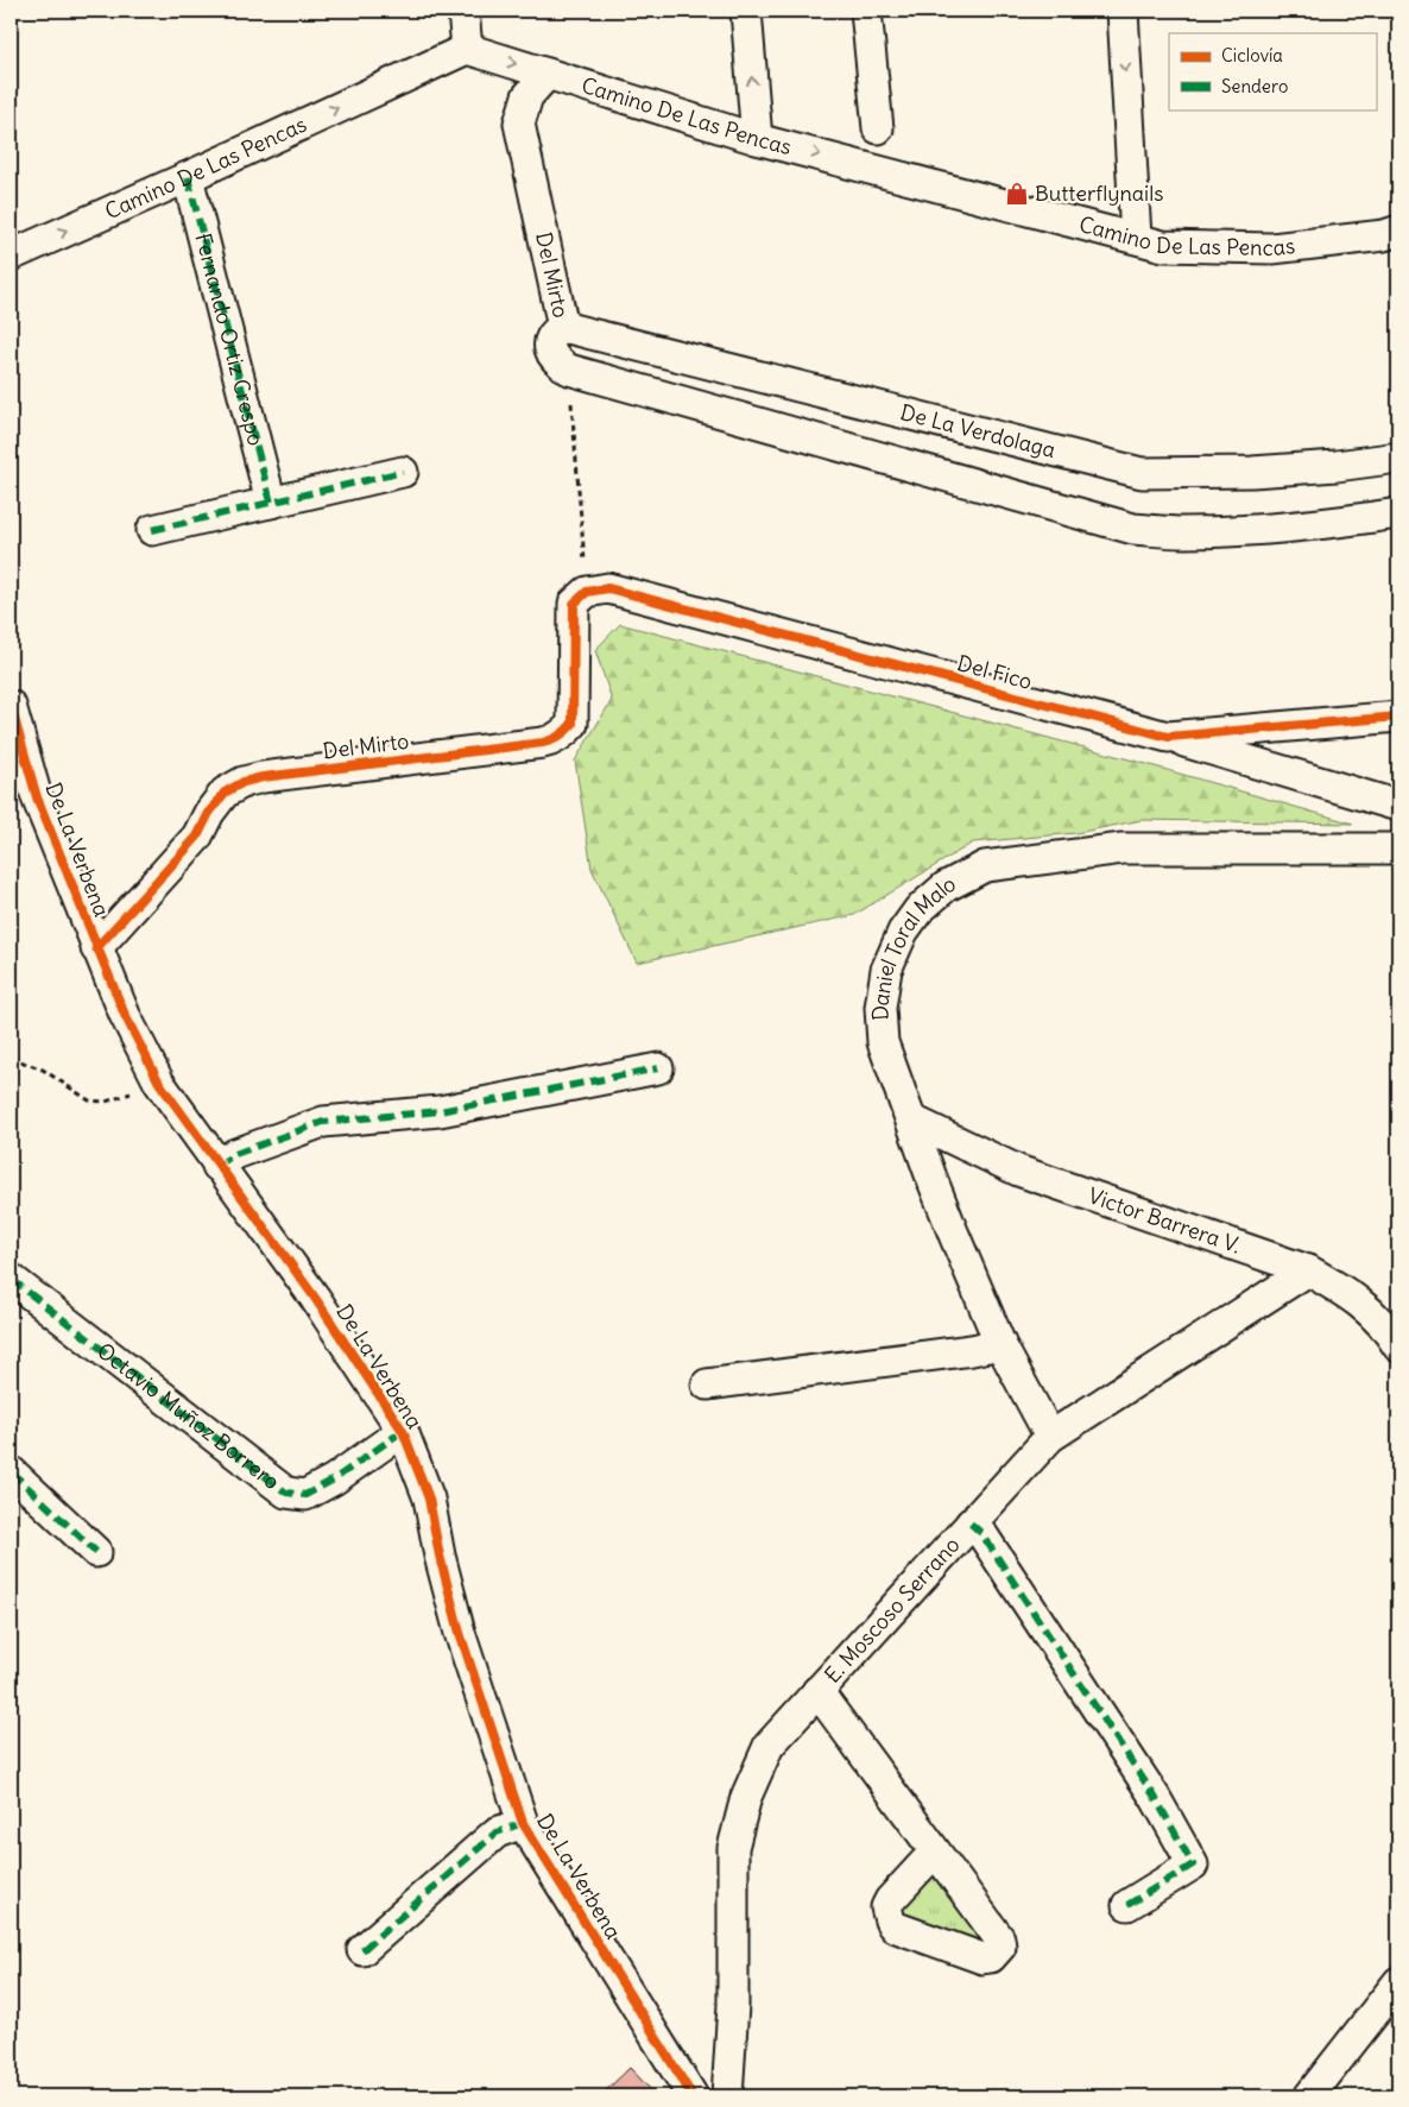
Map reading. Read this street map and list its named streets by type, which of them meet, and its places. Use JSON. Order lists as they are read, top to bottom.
{
  "streets": {
    "street": [
      "Camino De Las Pencas",
      "Del Mirto",
      "Fernando Ortiz Crespo",
      "De La Verdolaga",
      "Del Fico",
      "De La Verbena",
      "Daniel Toral Malo",
      "Victor Barrera V.",
      "Octavio Muñoz Borrero",
      "E. Moscoso Serrano"
    ]
  },
  "crossings": [
    ["Camino De Las Pencas", "Del Mirto"],
    ["Camino De Las Pencas", "Fernando Ortiz Crespo"],
    ["Del Mirto", "De La Verdolaga"],
    ["Del Mirto", "Del Fico"],
    ["Del Mirto", "De La Verbena"],
    ["De La Verbena", "Octavio Muñoz Borrero"],
    ["Daniel Toral Malo", "Victor Barrera V."],
    ["Daniel Toral Malo", "E. Moscoso Serrano"],
    ["Victor Barrera V.", "E. Moscoso Serrano"]
  ],
  "one_way": ["Camino De Las Pencas"],
  "places": {
    "shop": ["Butterflynails"]
  },
  "legend": ["Ciclovía", "Sendero"]
}
